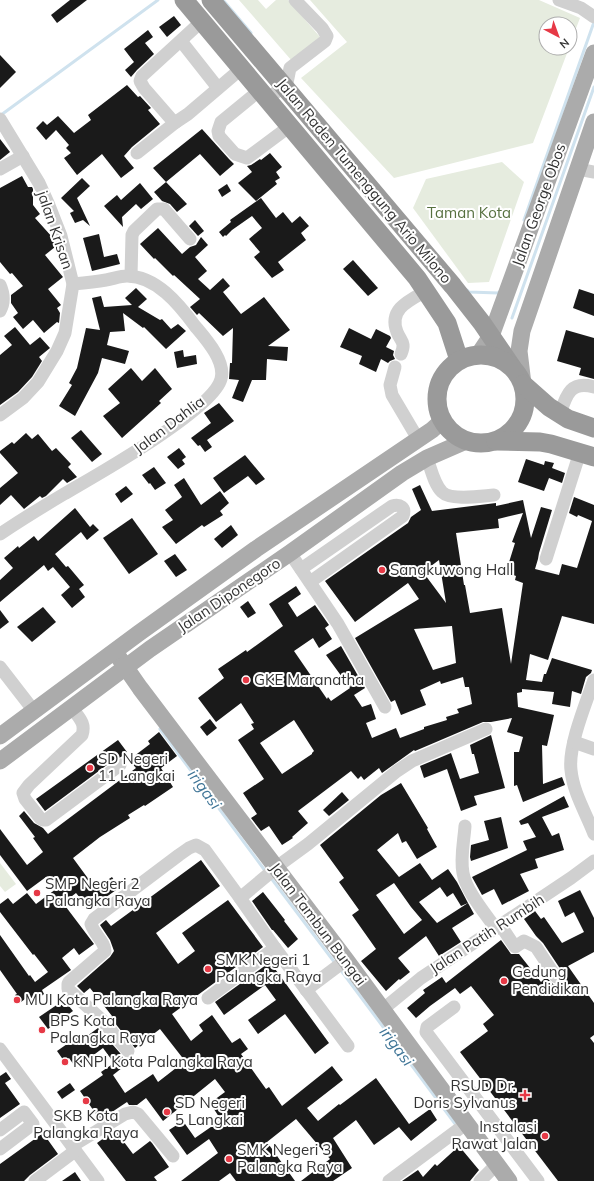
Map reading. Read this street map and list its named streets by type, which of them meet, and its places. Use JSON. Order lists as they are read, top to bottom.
{
  "streets": {
    "highway": ["Jalan Raden Tumenggung Ario Milono"],
    "main road": ["Jalan George Obos", "Jalan Diponegoro", "Jalan Tambun Bungai"],
    "street": ["jalan Krisan", "Jalan Dahlia", "Jalan Patih Rumbih"]
  },
  "crossings": [
    ["Jalan Raden Tumenggung Ario Milono", "Jalan George Obos"],
    ["Jalan Raden Tumenggung Ario Milono", "Jalan Diponegoro"],
    ["Jalan George Obos", "Jalan Diponegoro"],
    ["jalan Krisan", "Jalan Dahlia"],
    ["Jalan Diponegoro", "Jalan Tambun Bungai"],
    ["Jalan Tambun Bungai", "Jalan Patih Rumbih"]
  ],
  "water": ["irigasi"],
  "parks": ["Taman Kota"],
  "places": {
    "other": [
      "Sangkuwong Hall",
      "GKE Maranatha",
      "SD Negeri 11 Langkai",
      "SMP Negeri 2 Palangka Raya",
      "SMK Negeri 1 Palangka Raya",
      "Gedung Pendidikan",
      "MUI Kota Palangka Raya",
      "BPS Kota Palangka Raya",
      "KNPI Kota Palangka Raya",
      "SKB Kota Palangka Raya",
      "SD Negeri 5 Langkai",
      "Instalasi Rawat Jalan",
      "SMK Negeri 3 Palangka Raya"
    ],
    "health": ["RSUD Dr. Doris Sylvanus"]
  },
  "north": "bottom right"
}
